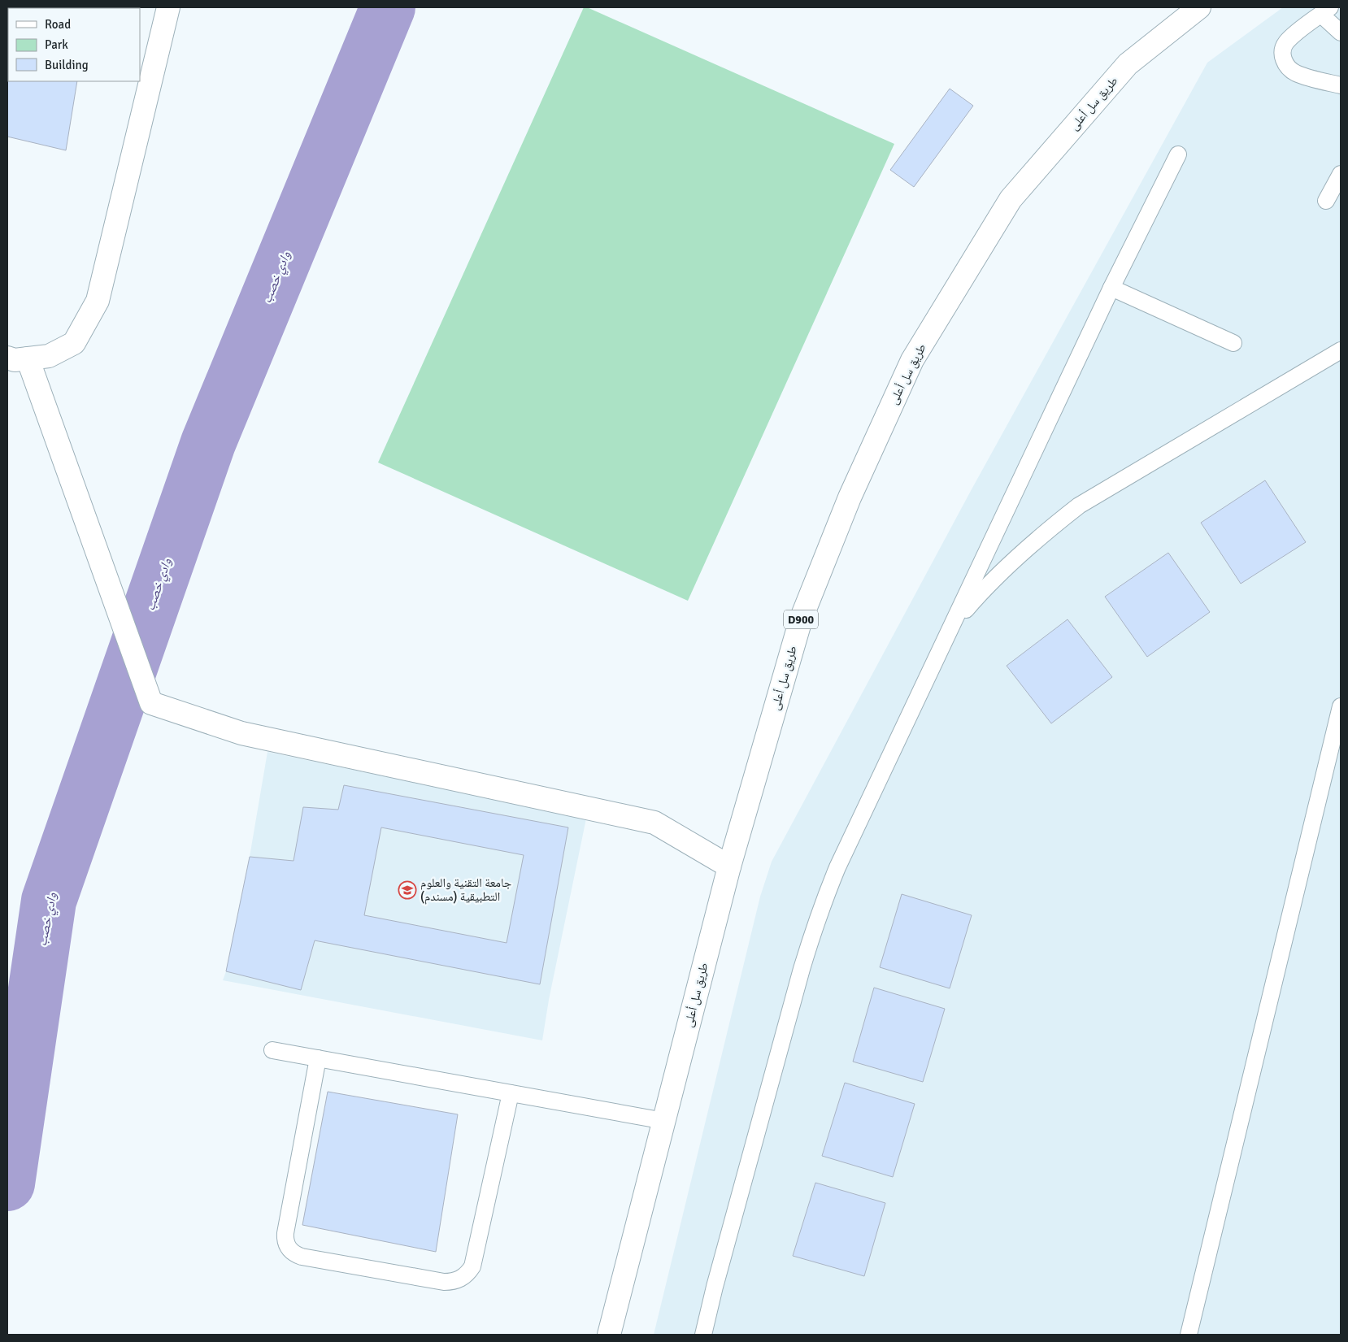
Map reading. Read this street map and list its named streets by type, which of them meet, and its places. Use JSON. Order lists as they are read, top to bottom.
{
  "streets": {
    "main road": ["طريق سل أعلى", "D900"]
  },
  "water": ["وادي خصب"],
  "places": {
    "school or university": ["جامعة التقنية والعلوم التطبيقية (مسندم)"]
  },
  "legend": ["Road", "Park", "Building"]
}
